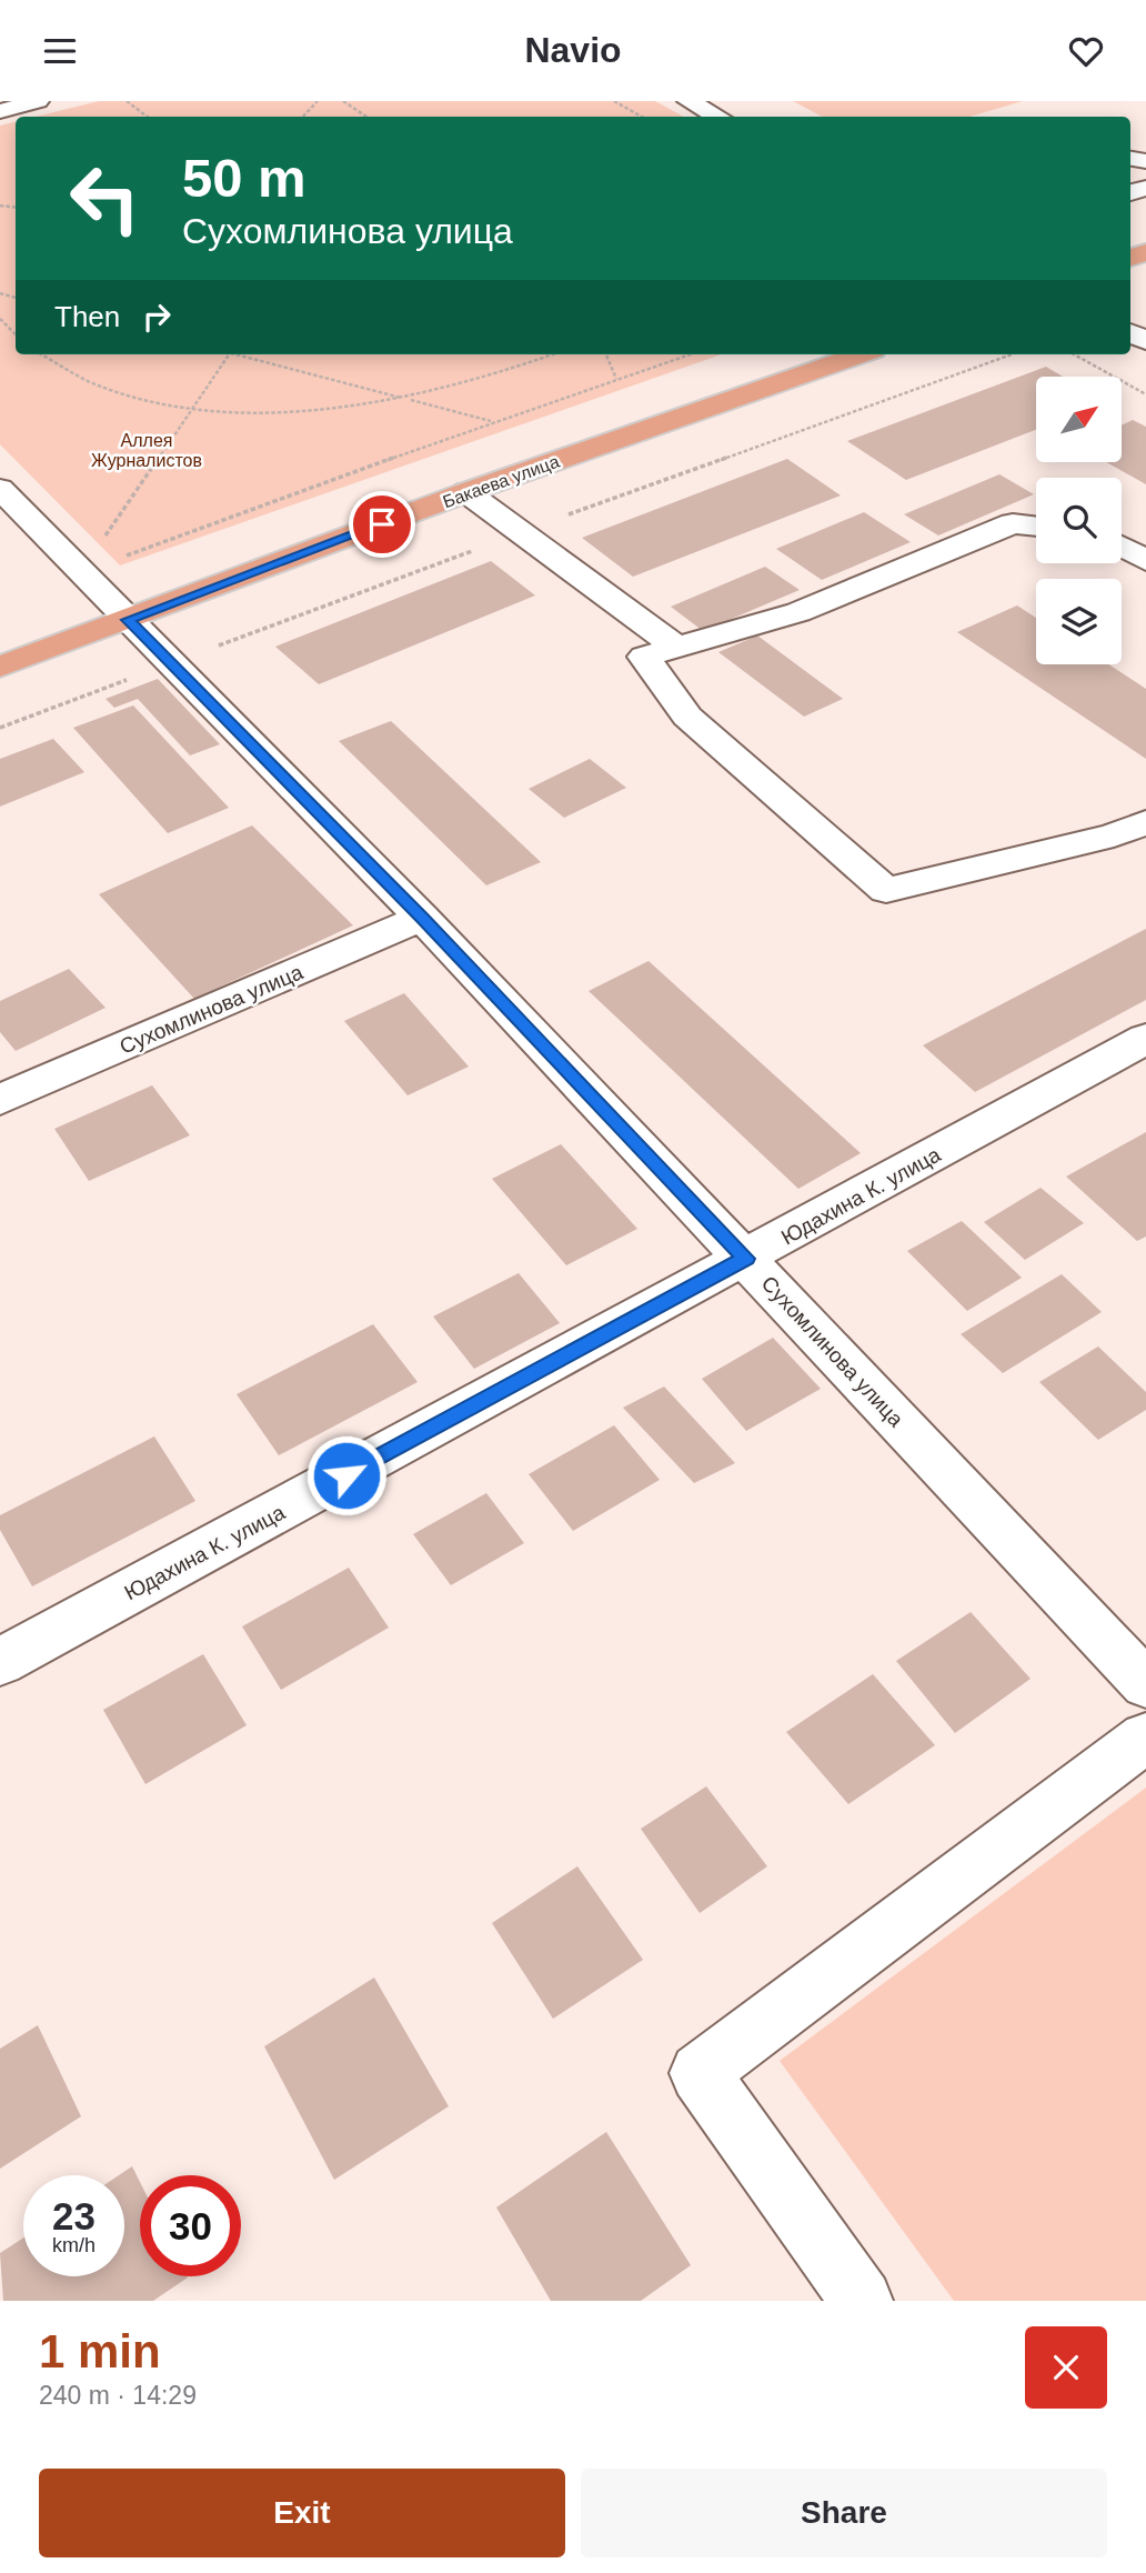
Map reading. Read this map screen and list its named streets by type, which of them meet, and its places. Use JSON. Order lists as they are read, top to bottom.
{
  "streets": {
    "main road": ["Бакаева улица"],
    "street": ["Сухомлинова улица", "Юдахина К. улица"]
  },
  "crossings": [
    ["Бакаева улица", "Сухомлинова улица"],
    ["Сухомлинова улица", "Юдахина К. улица"]
  ],
  "parks": ["Аллея Журналистов"],
  "north": "top right",
  "page": {
    "header": "Navio",
    "turn": ["50 m", "Сухомлинова улица"],
    "then": "Then",
    "speed": "23 km/h",
    "limit": "30",
    "heading": ["1 min", "240 m · 14:29"],
    "buttons": ["Exit", "Share"]
  }
}
